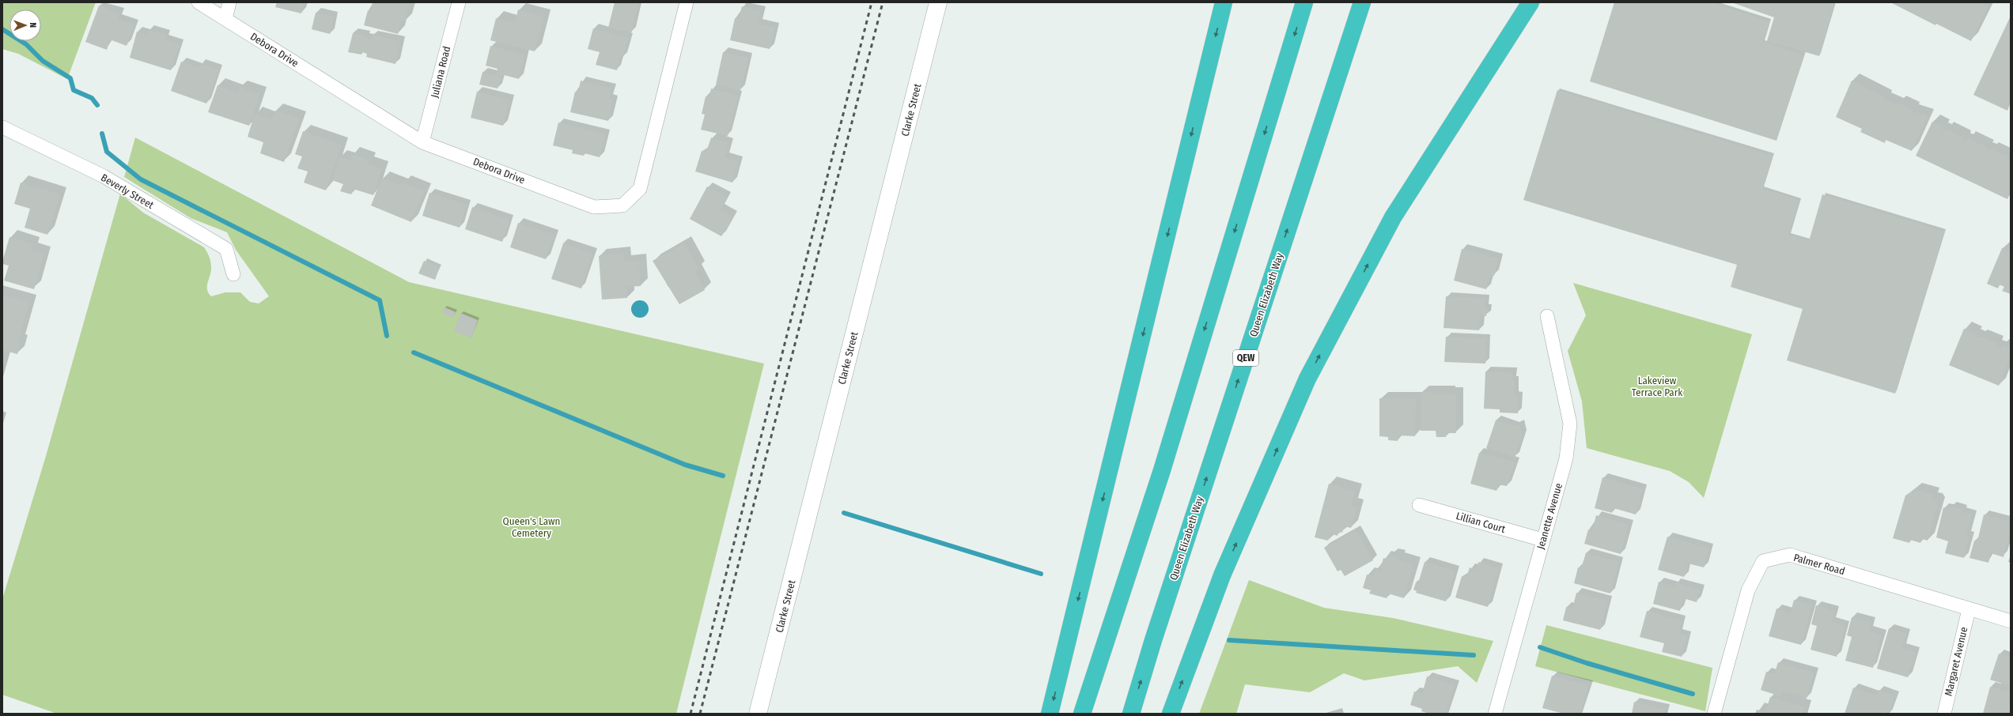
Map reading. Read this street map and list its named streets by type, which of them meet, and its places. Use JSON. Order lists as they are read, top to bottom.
{
  "streets": {
    "highway": ["Queen Elizabeth Way", "QEW"],
    "street": [
      "Debora Drive",
      "Juliana Road",
      "Clarke Street",
      "Beverly Street",
      "Jeanette Avenue",
      "Lillian Court",
      "Palmer Road",
      "Margaret Avenue"
    ]
  },
  "crossings": [
    ["Debora Drive", "Juliana Road"],
    ["Jeanette Avenue", "Lillian Court"],
    ["Palmer Road", "Margaret Avenue"]
  ],
  "parks": ["Lakeview Terrace Park", "Queen's Lawn Cemetery"],
  "north": "right"
}
